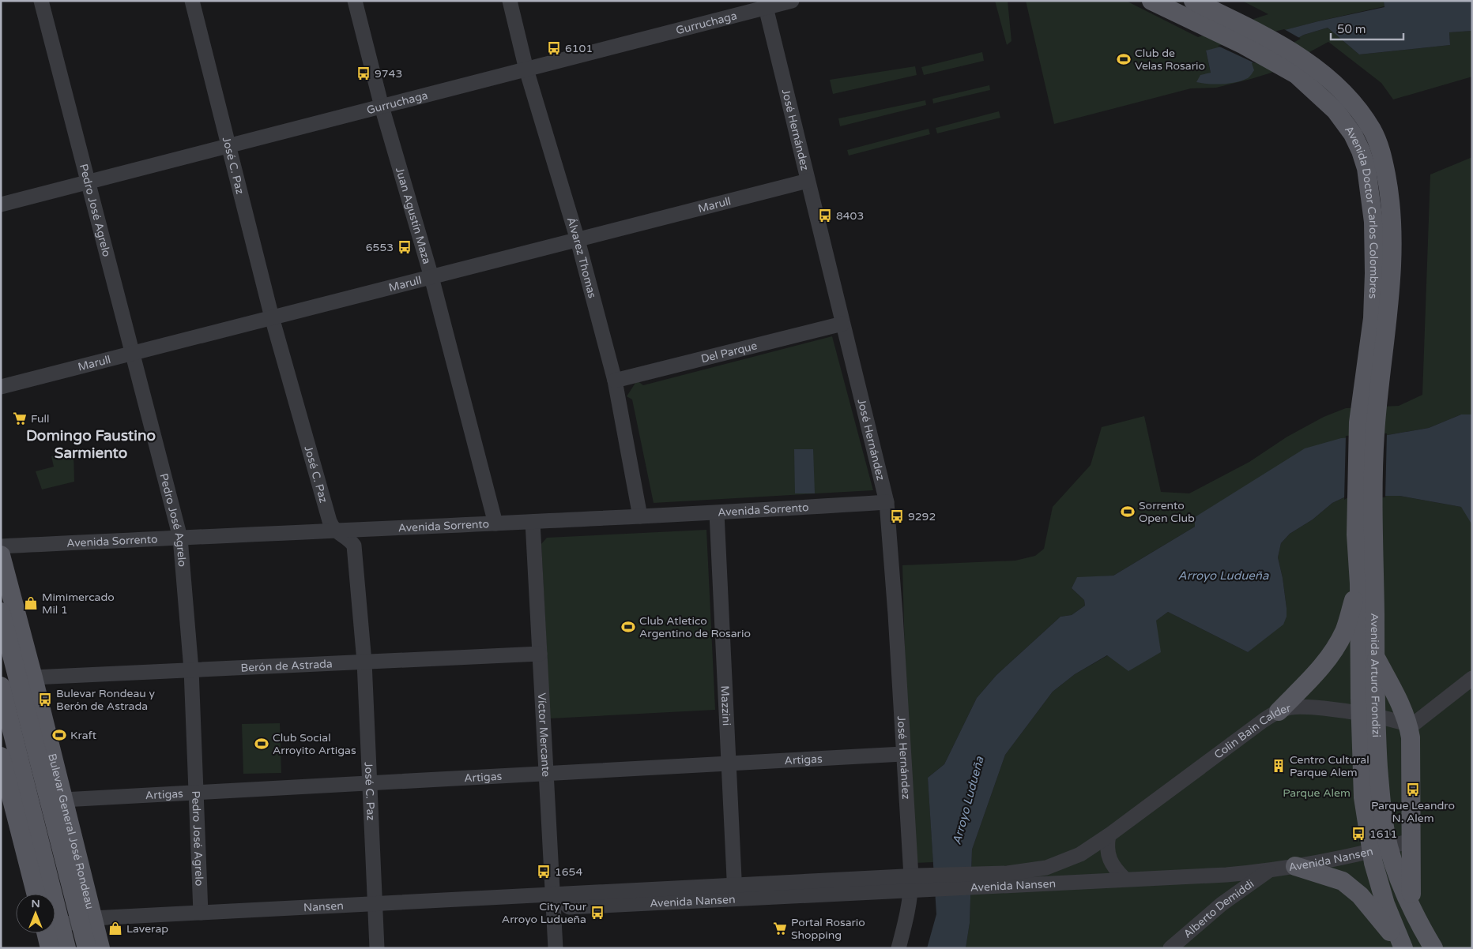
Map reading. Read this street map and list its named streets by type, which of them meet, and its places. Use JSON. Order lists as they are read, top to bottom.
{
  "streets": {
    "main road": ["Avenida Doctor Carlos Colombres", "Avenida Arturo Frondizi", "Bulevar General José Rondeau"],
    "street": [
      "Gurruchaga",
      "José Hernández",
      "José C. Paz",
      "Marull",
      "Pedro José Agrelo",
      "Juan Agustín Maza",
      "Álvarez Thomas",
      "Del Parque",
      "Avenida Sorrento",
      "Berón de Astrada",
      "Mazzini",
      "Colin Bain Calder",
      "Víctor Mercante",
      "Artigas",
      "Avenida Nansen",
      "Nansen",
      "Alberto Demiddi"
    ]
  },
  "crossings": [
    ["Gurruchaga", "José Hernández"],
    ["Gurruchaga", "José C. Paz"],
    ["Gurruchaga", "Pedro José Agrelo"],
    ["Gurruchaga", "Juan Agustín Maza"],
    ["Gurruchaga", "Álvarez Thomas"],
    ["José Hernández", "Marull"],
    ["José Hernández", "Del Parque"],
    ["José Hernández", "Avenida Sorrento"],
    ["José Hernández", "Artigas"],
    ["José Hernández", "Avenida Nansen"],
    ["José C. Paz", "Marull"],
    ["José C. Paz", "Avenida Sorrento"],
    ["José C. Paz", "Berón de Astrada"],
    ["José C. Paz", "Artigas"],
    ["José C. Paz", "Nansen"],
    ["Marull", "Pedro José Agrelo"],
    ["Marull", "Juan Agustín Maza"],
    ["Marull", "Álvarez Thomas"],
    ["Pedro José Agrelo", "Avenida Sorrento"],
    ["Pedro José Agrelo", "Berón de Astrada"],
    ["Pedro José Agrelo", "Artigas"],
    ["Pedro José Agrelo", "Nansen"],
    ["Avenida Doctor Carlos Colombres", "Avenida Arturo Frondizi"],
    ["Juan Agustín Maza", "Avenida Sorrento"],
    ["Álvarez Thomas", "Del Parque"],
    ["Álvarez Thomas", "Avenida Sorrento"],
    ["Avenida Sorrento", "Mazzini"],
    ["Avenida Sorrento", "Víctor Mercante"],
    ["Berón de Astrada", "Víctor Mercante"],
    ["Berón de Astrada", "Bulevar General José Rondeau"],
    ["Avenida Arturo Frondizi", "Colin Bain Calder"],
    ["Avenida Arturo Frondizi", "Avenida Nansen"],
    ["Mazzini", "Artigas"],
    ["Mazzini", "Avenida Nansen"],
    ["Colin Bain Calder", "Avenida Nansen"],
    ["Víctor Mercante", "Artigas"],
    ["Víctor Mercante", "Avenida Nansen"],
    ["Víctor Mercante", "Nansen"],
    ["Artigas", "Bulevar General José Rondeau"],
    ["Bulevar General José Rondeau", "Nansen"],
    ["Avenida Nansen", "Nansen"],
    ["Avenida Nansen", "Alberto Demiddi"]
  ],
  "districts": ["Domingo Faustino Sarmiento"],
  "water": ["Arroyo Ludueña"],
  "parks": ["Parque Alem"],
  "places": {
    "bus stop": [
      "6101",
      "9743",
      "8403",
      "6553",
      "9292",
      "Bulevar Rondeau y Berón de Astrada",
      "Parque Leandro N. Alem",
      "1611",
      "1654",
      "City Tour Arroyo Ludueña"
    ],
    "sports": [
      "Club de Velas Rosario",
      "Sorrento Open Club",
      "Club Atletico Argentino de Rosario",
      "Kraft",
      "Club Social Arroyito Artigas"
    ],
    "supermarket": ["Full", "Portal Rosario Shopping"],
    "shop": ["Mimimercado Mil 1", "Laverap"],
    "building": ["Centro Cultural Parque Alem"]
  },
  "scale_bar": "50 m",
  "north": "top"
}
